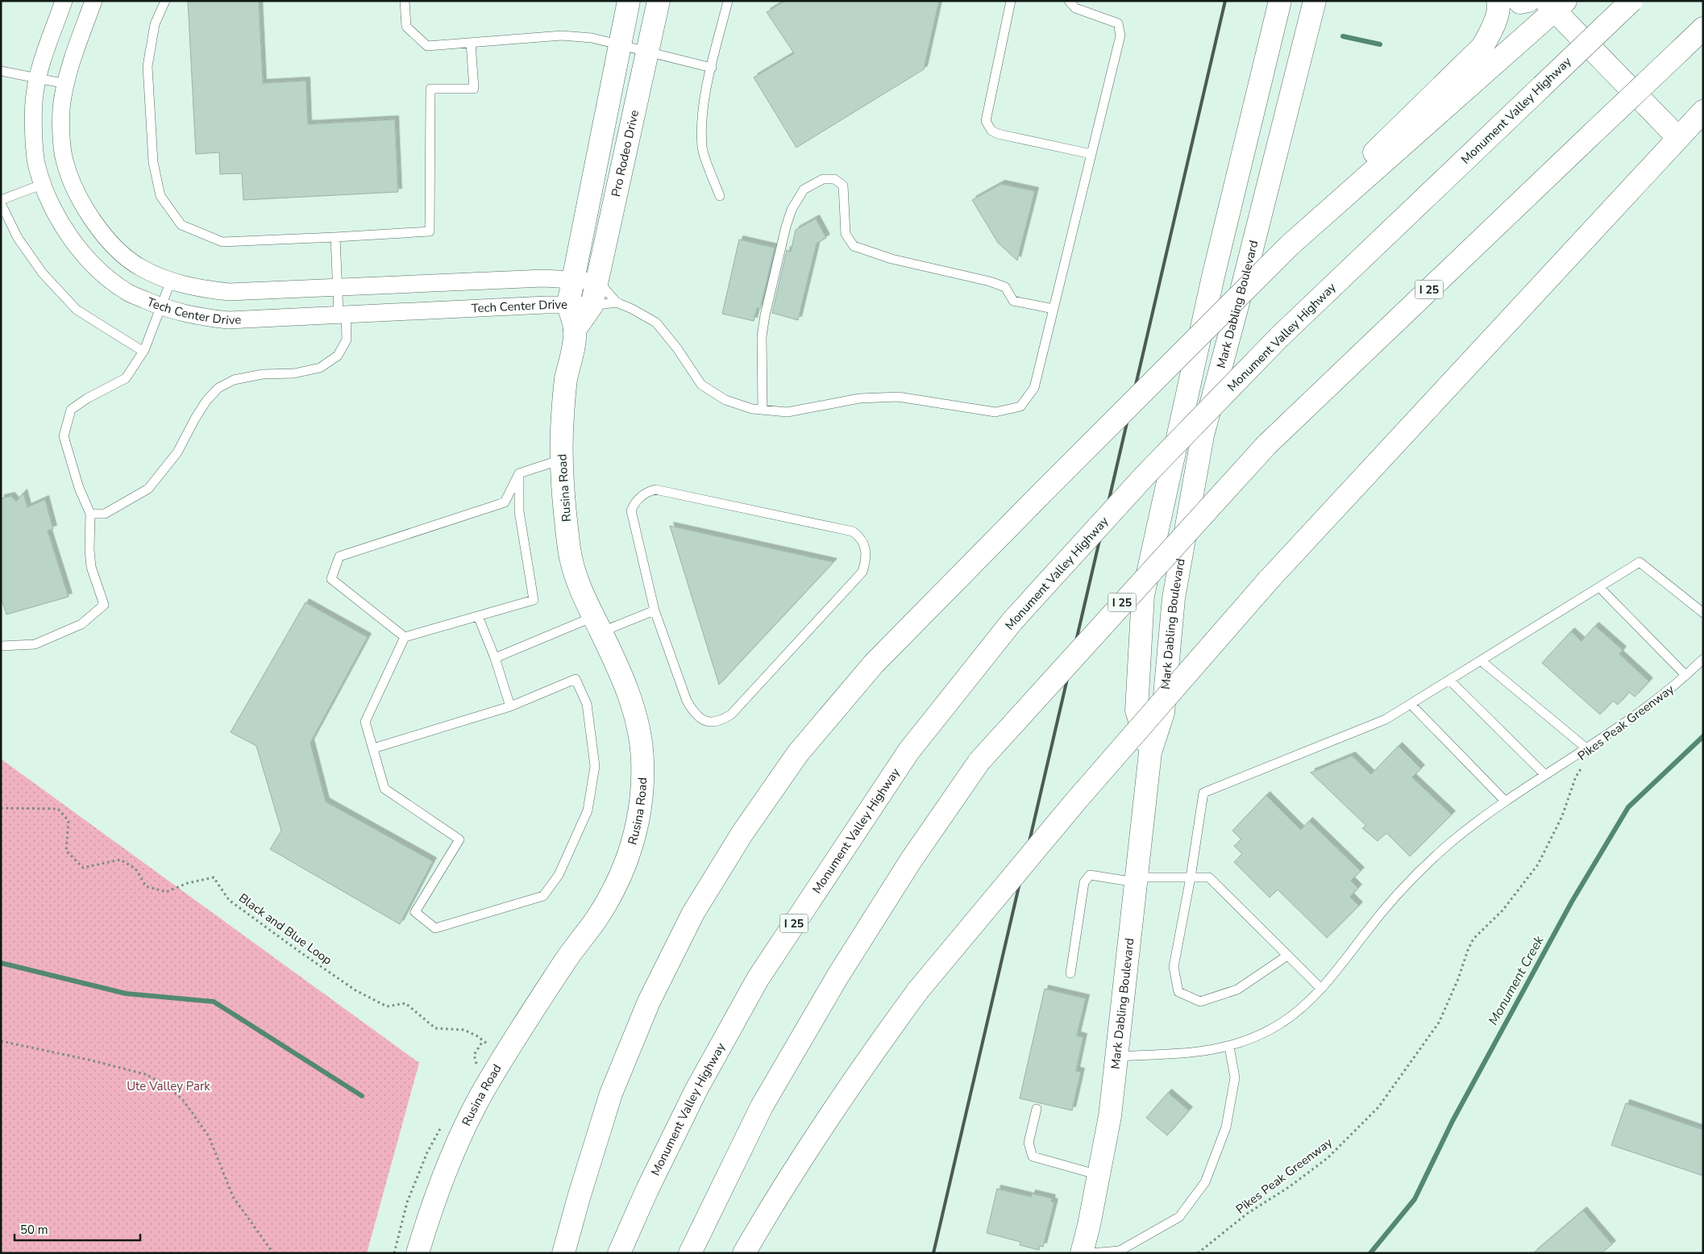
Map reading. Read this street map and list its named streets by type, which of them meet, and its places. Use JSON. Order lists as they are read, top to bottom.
{
  "streets": {
    "main road": [
      "Monument Valley Highway",
      "Pro Rodeo Drive",
      "I 25",
      "Mark Dabling Boulevard",
      "Rusina Road"
    ],
    "street": ["Tech Center Drive"],
    "path": ["Pikes Peak Greenway", "Black and Blue Loop"]
  },
  "crossings": [
    ["Pro Rodeo Drive", "Tech Center Drive"],
    ["Pro Rodeo Drive", "Rusina Road"],
    ["Tech Center Drive", "Rusina Road"]
  ],
  "water": ["Monument Creek"],
  "parks": ["Ute Valley Park"],
  "scale_bar": "50 m"
}
